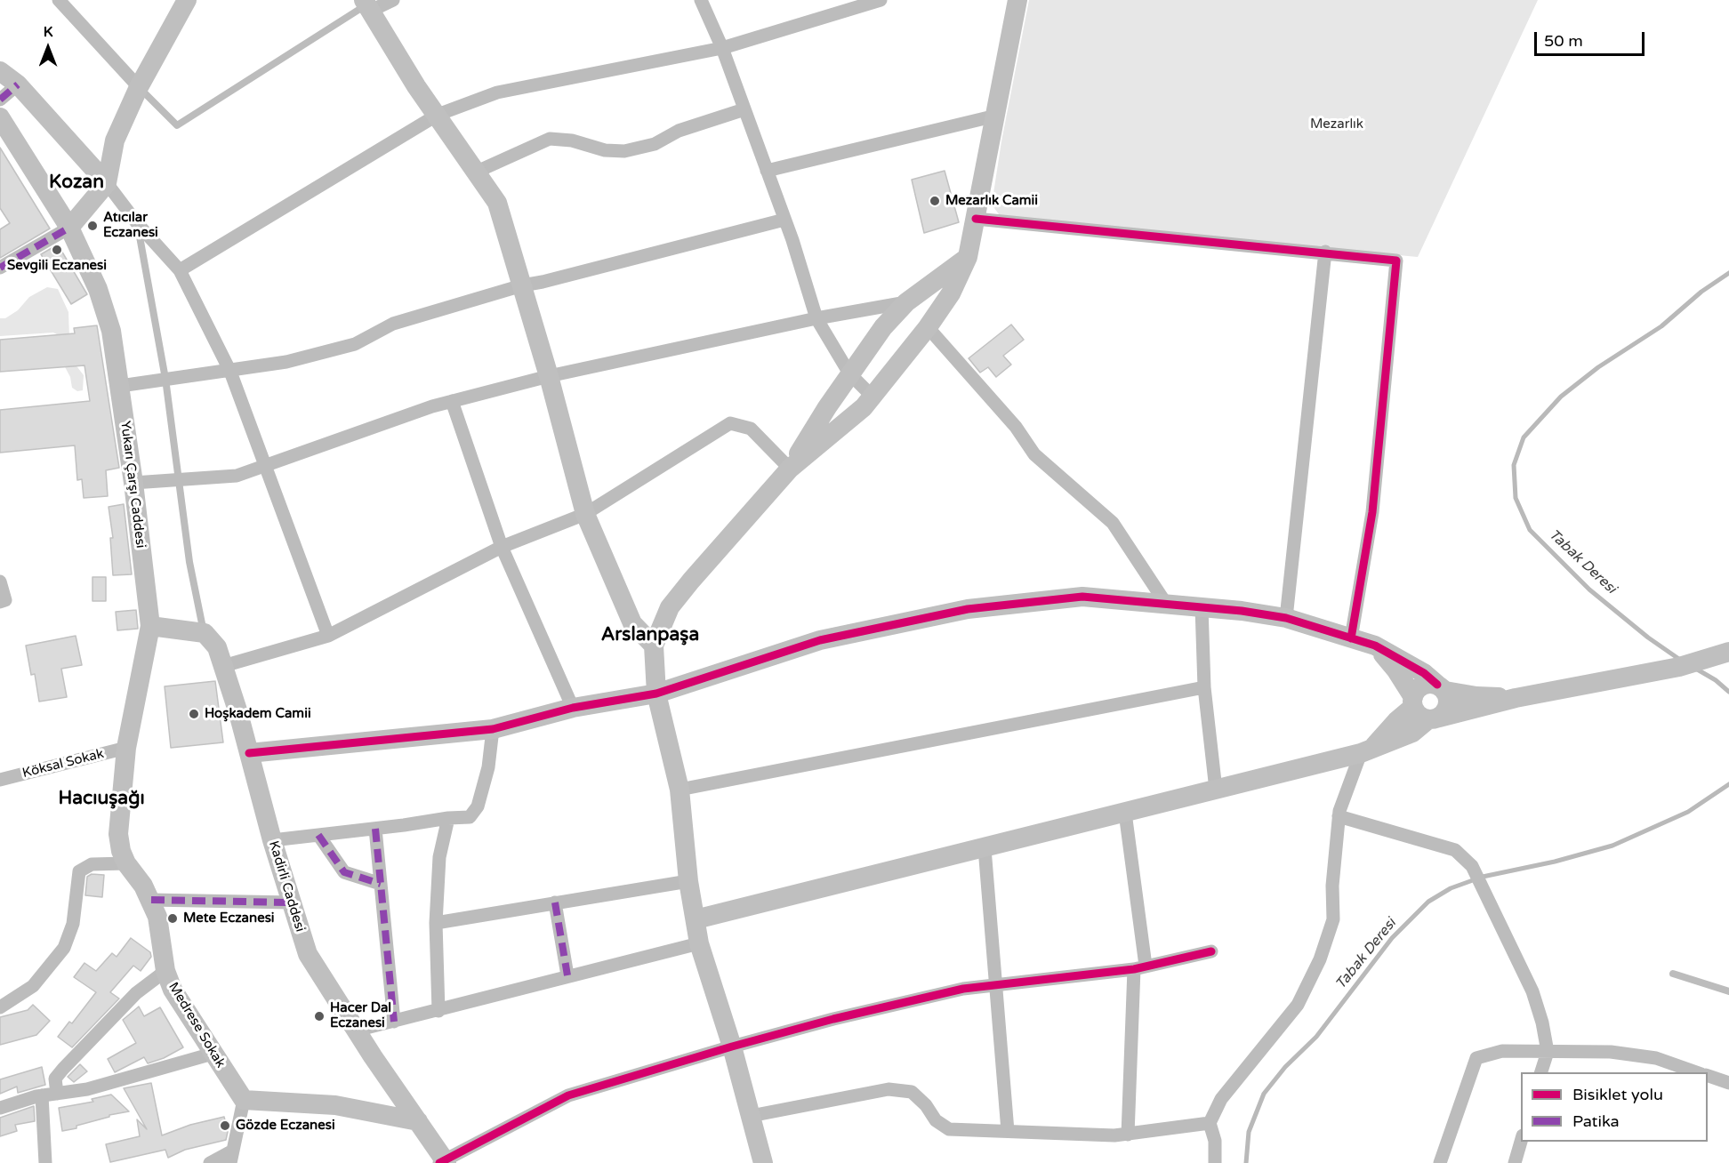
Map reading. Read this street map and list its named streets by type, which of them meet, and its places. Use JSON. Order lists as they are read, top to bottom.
{
  "streets": {
    "street": [
      "Yukarı Çarşı Caddesi",
      "Köksal Sokak",
      "Kadirli Caddesi",
      "Medrese Sokak"
    ]
  },
  "crossings": [
    ["Yukarı Çarşı Caddesi", "Köksal Sokak"],
    ["Yukarı Çarşı Caddesi", "Medrese Sokak"],
    ["Köksal Sokak", "Medrese Sokak"]
  ],
  "districts": ["Kozan", "Arslanpaşa", "Hacıuşağı"],
  "water": ["Tabak Deresi"],
  "parks": ["Mezarlık"],
  "places": [
    "Mezarlık Camii",
    "Atıcılar Eczanesi",
    "Sevgili Eczanesi",
    "Hoşkadem Camii",
    "Mete Eczanesi",
    "Hacer Dal Eczanesi",
    "Gözde Eczanesi"
  ],
  "legend": ["Bisiklet yolu", "Patika"],
  "scale_bar": "50 m",
  "north": "top"
}
